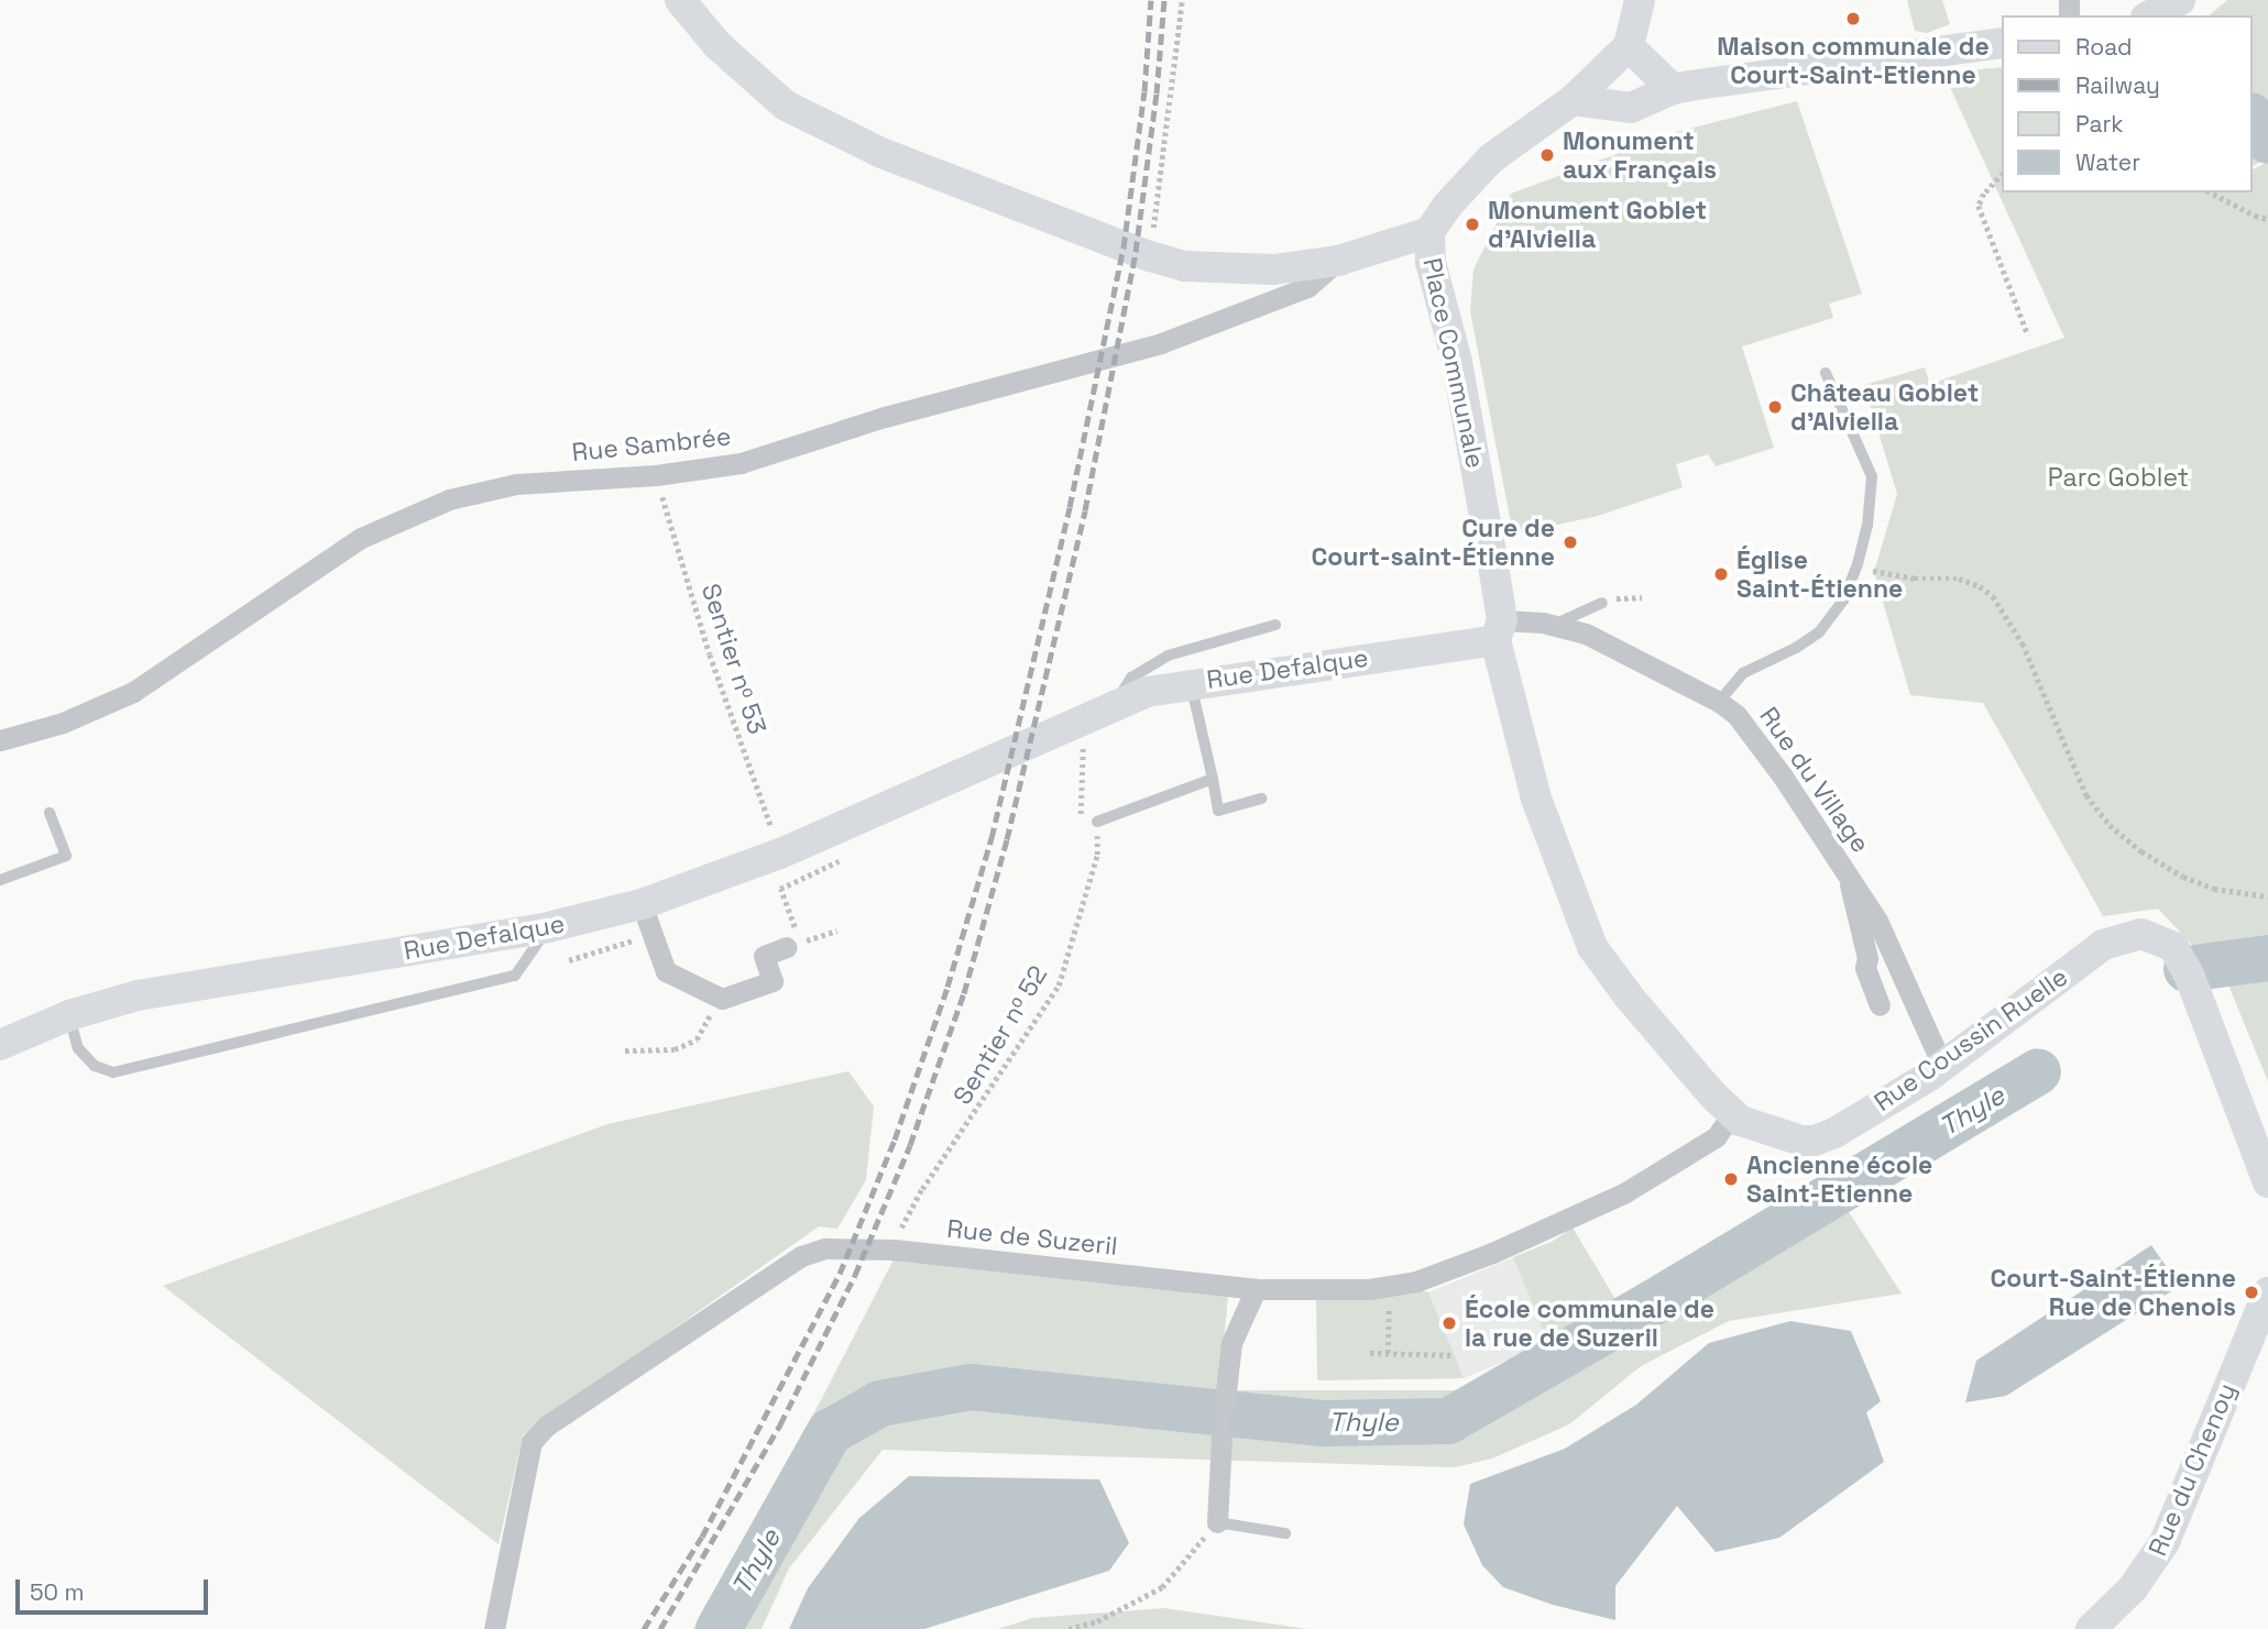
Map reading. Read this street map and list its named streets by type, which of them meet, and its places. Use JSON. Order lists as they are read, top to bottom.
{
  "streets": {
    "street": [
      "Place Communale",
      "Rue Sambrée",
      "Rue Defalque",
      "Rue du Village",
      "Rue Coussin Ruelle",
      "Rue de Suzeril",
      "Rue du Chenoy"
    ],
    "path": ["Sentier nᵒ 53", "Sentier nᵒ 52"]
  },
  "crossings": [
    ["Place Communale", "Rue Defalque"],
    ["Place Communale", "Rue du Village"],
    ["Place Communale", "Rue Coussin Ruelle"],
    ["Rue Sambrée", "Sentier nᵒ 53"],
    ["Sentier nᵒ 53", "Rue Defalque"],
    ["Rue Defalque", "Rue du Village"],
    ["Rue Defalque", "Rue Coussin Ruelle"],
    ["Rue du Village", "Rue Coussin Ruelle"],
    ["Sentier nᵒ 52", "Rue de Suzeril"],
    ["Rue Coussin Ruelle", "Rue de Suzeril"]
  ],
  "water": ["Thyle"],
  "parks": ["Parc Goblet"],
  "places": [
    "Maison communale de Court-Saint-Etienne",
    "Monument aux Français",
    "Monument Goblet d’Alviella",
    "Château Goblet d'Alviella",
    "Cure de Court-saint-Étienne",
    "Église Saint-Étienne",
    "Ancienne école Saint-Etienne",
    "Court-Saint-Étienne Rue de Chenois",
    "École communale de la rue de Suzeril"
  ],
  "legend": [
    "Road",
    "Railway",
    "Park",
    "Water"
  ],
  "scale_bar": "50 m"
}
